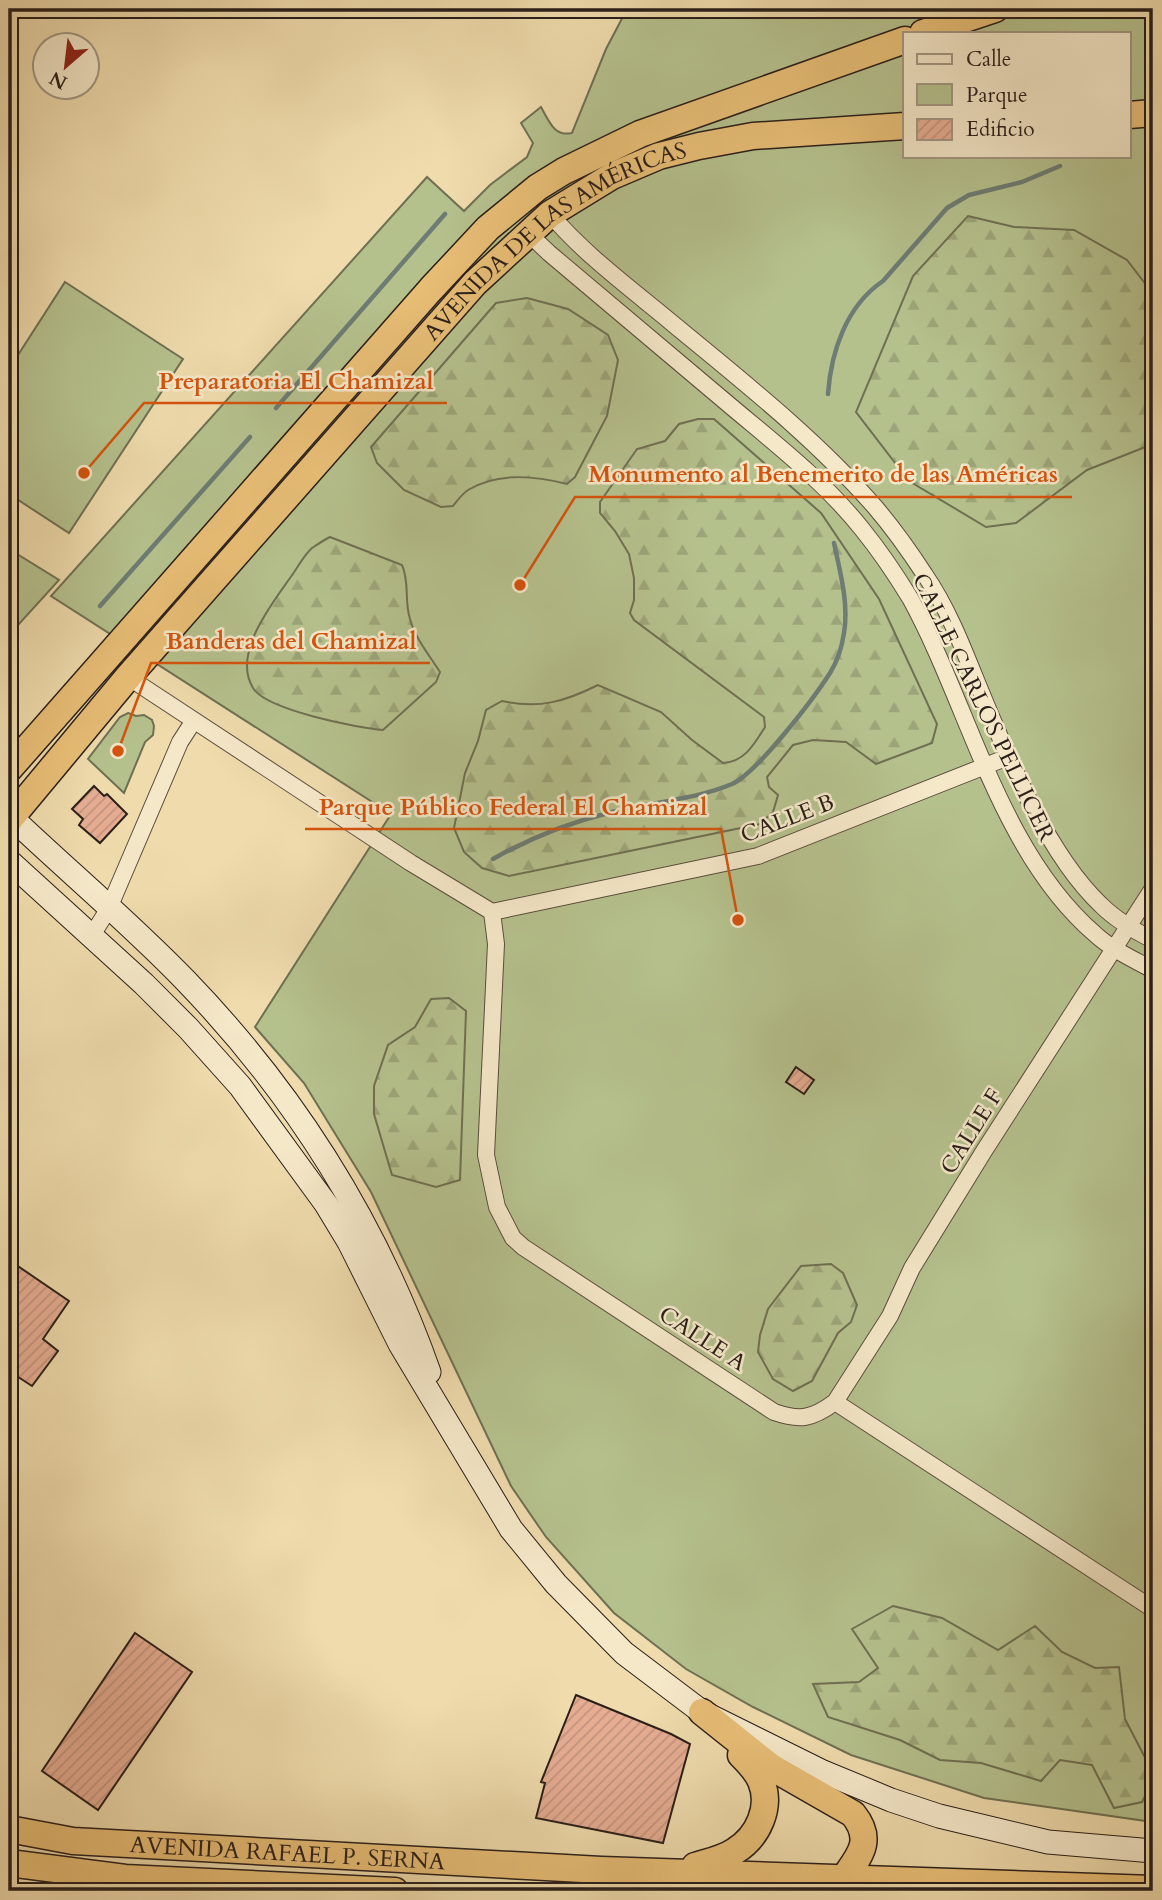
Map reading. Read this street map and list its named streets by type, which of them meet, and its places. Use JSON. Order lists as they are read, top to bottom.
{
  "streets": {
    "highway": ["AVENIDA DE LAS AMÉRICAS", "AVENIDA RAFAEL P. SERNA"],
    "street": [
      "CALLE CARLOS PELLICER",
      "CALLE B",
      "CALLE F",
      "CALLE A"
    ]
  },
  "crossings": [
    ["AVENIDA DE LAS AMÉRICAS", "CALLE CARLOS PELLICER"],
    ["CALLE CARLOS PELLICER", "CALLE B"],
    ["CALLE CARLOS PELLICER", "CALLE F"],
    ["CALLE B", "CALLE A"],
    ["CALLE F", "CALLE A"]
  ],
  "places": [
    "Preparatoria El Chamizal",
    "Monumento al Benemerito de las Américas",
    "Banderas del Chamizal",
    "Parque Público Federal El Chamizal"
  ],
  "legend": ["Calle", "Parque", "Edificio"],
  "north": "bottom left"
}
